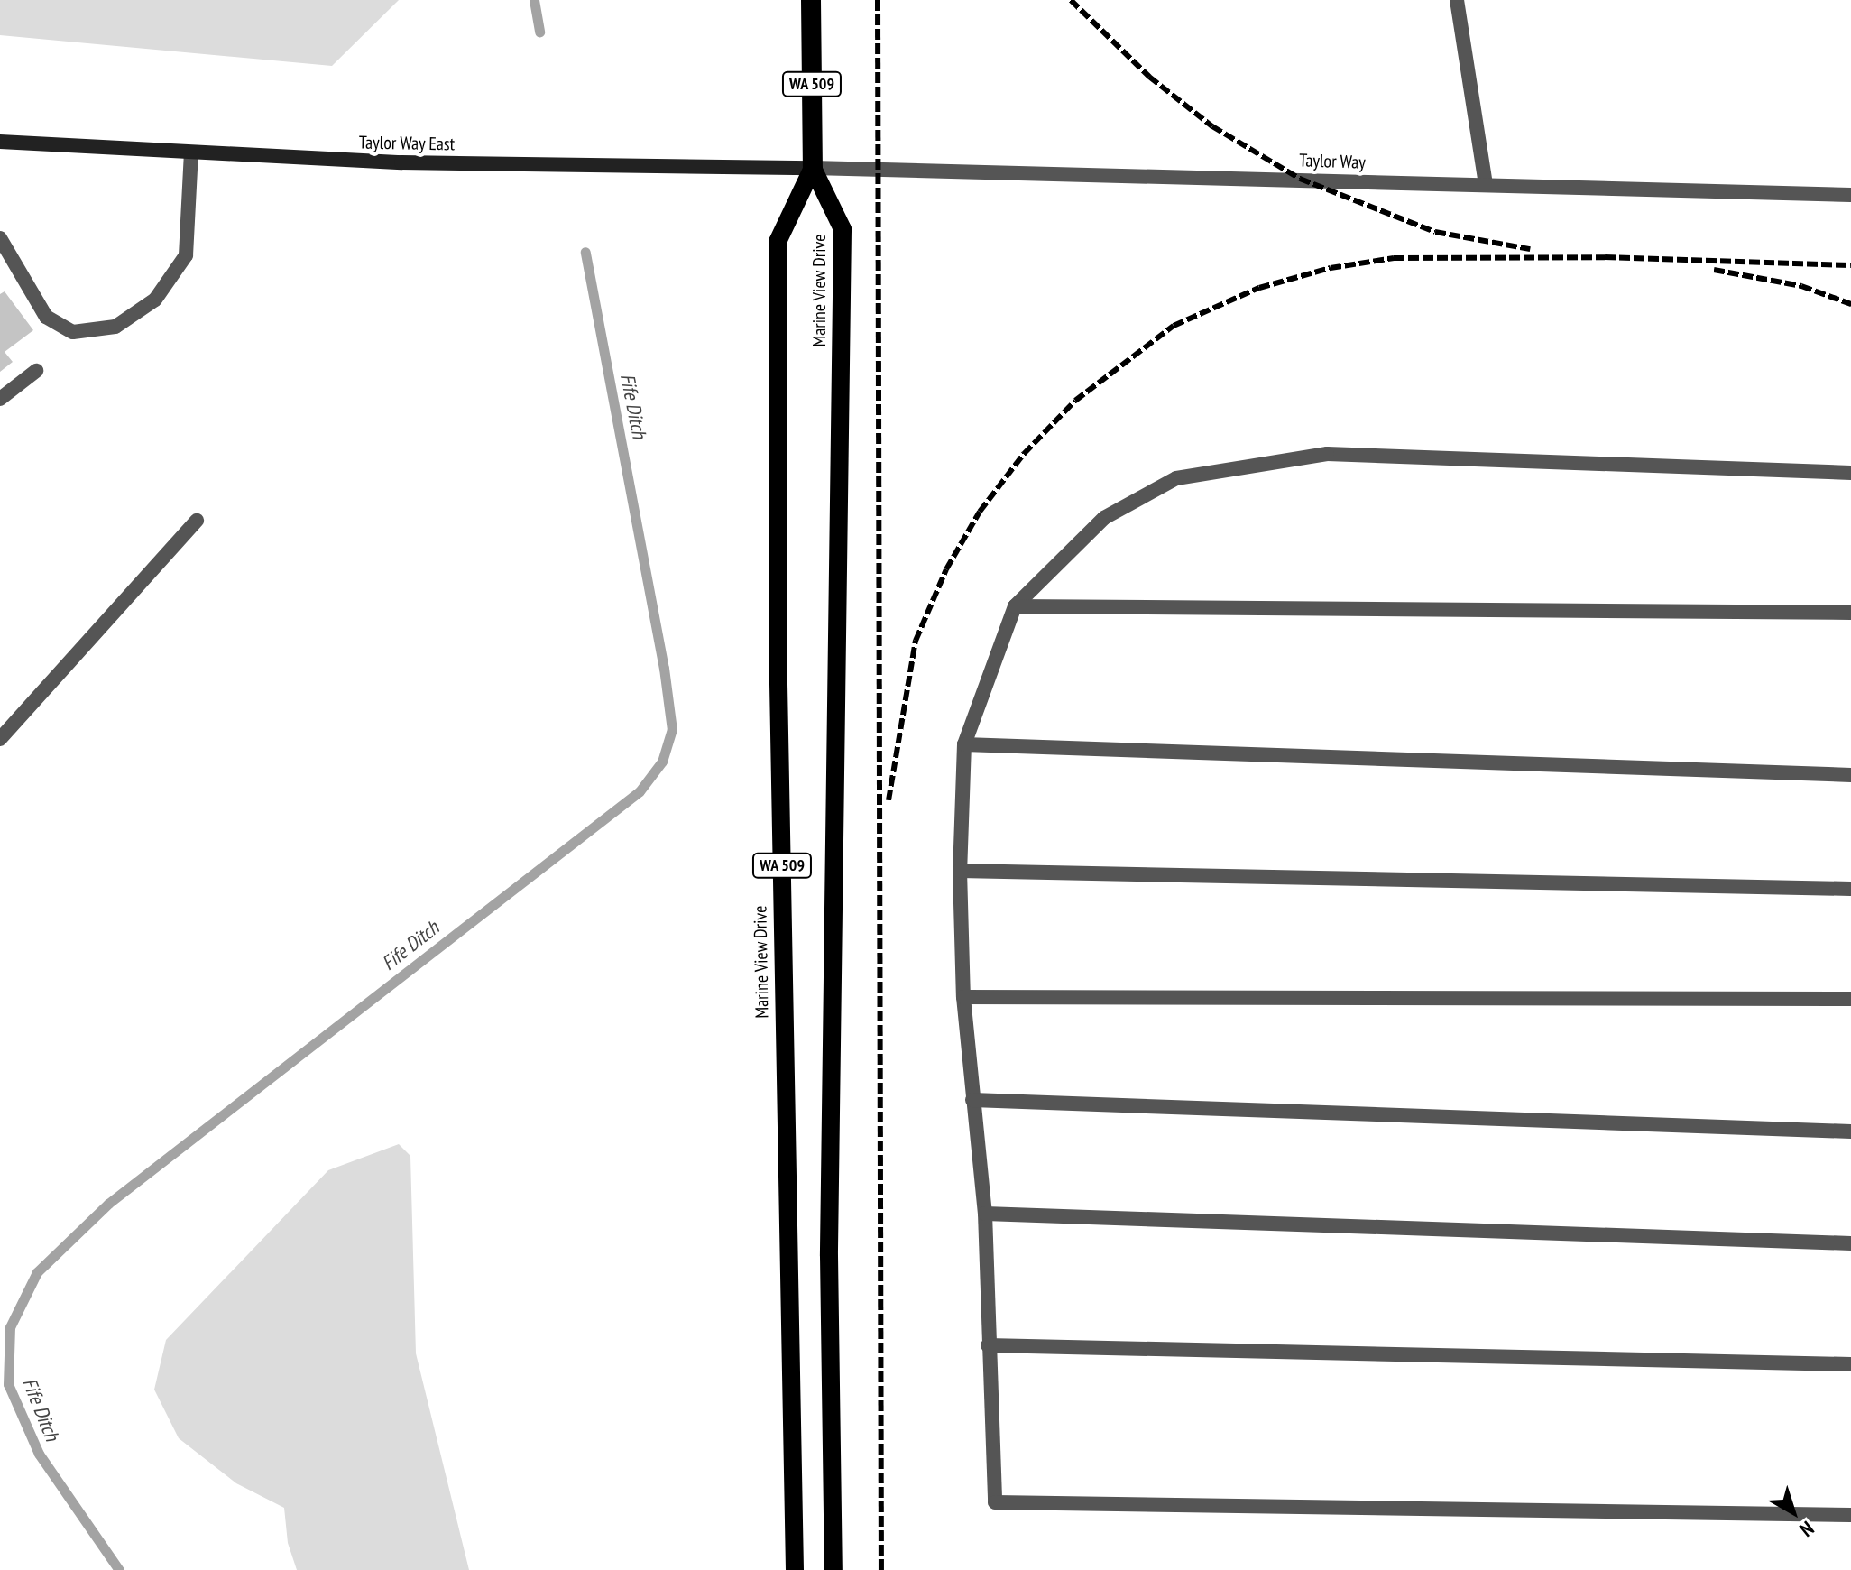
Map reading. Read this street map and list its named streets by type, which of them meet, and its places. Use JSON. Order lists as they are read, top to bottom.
{
  "streets": {
    "highway": ["WA 509"],
    "main road": ["Taylor Way East", "Marine View Drive"],
    "street": ["Taylor Way"]
  },
  "crossings": [
    ["WA 509", "Taylor Way East"],
    ["WA 509", "Taylor Way"],
    ["WA 509", "Marine View Drive"],
    ["Taylor Way East", "Taylor Way"],
    ["Taylor Way East", "Marine View Drive"],
    ["Taylor Way", "Marine View Drive"]
  ],
  "water": ["Fife Ditch"],
  "north": "bottom right"
}
